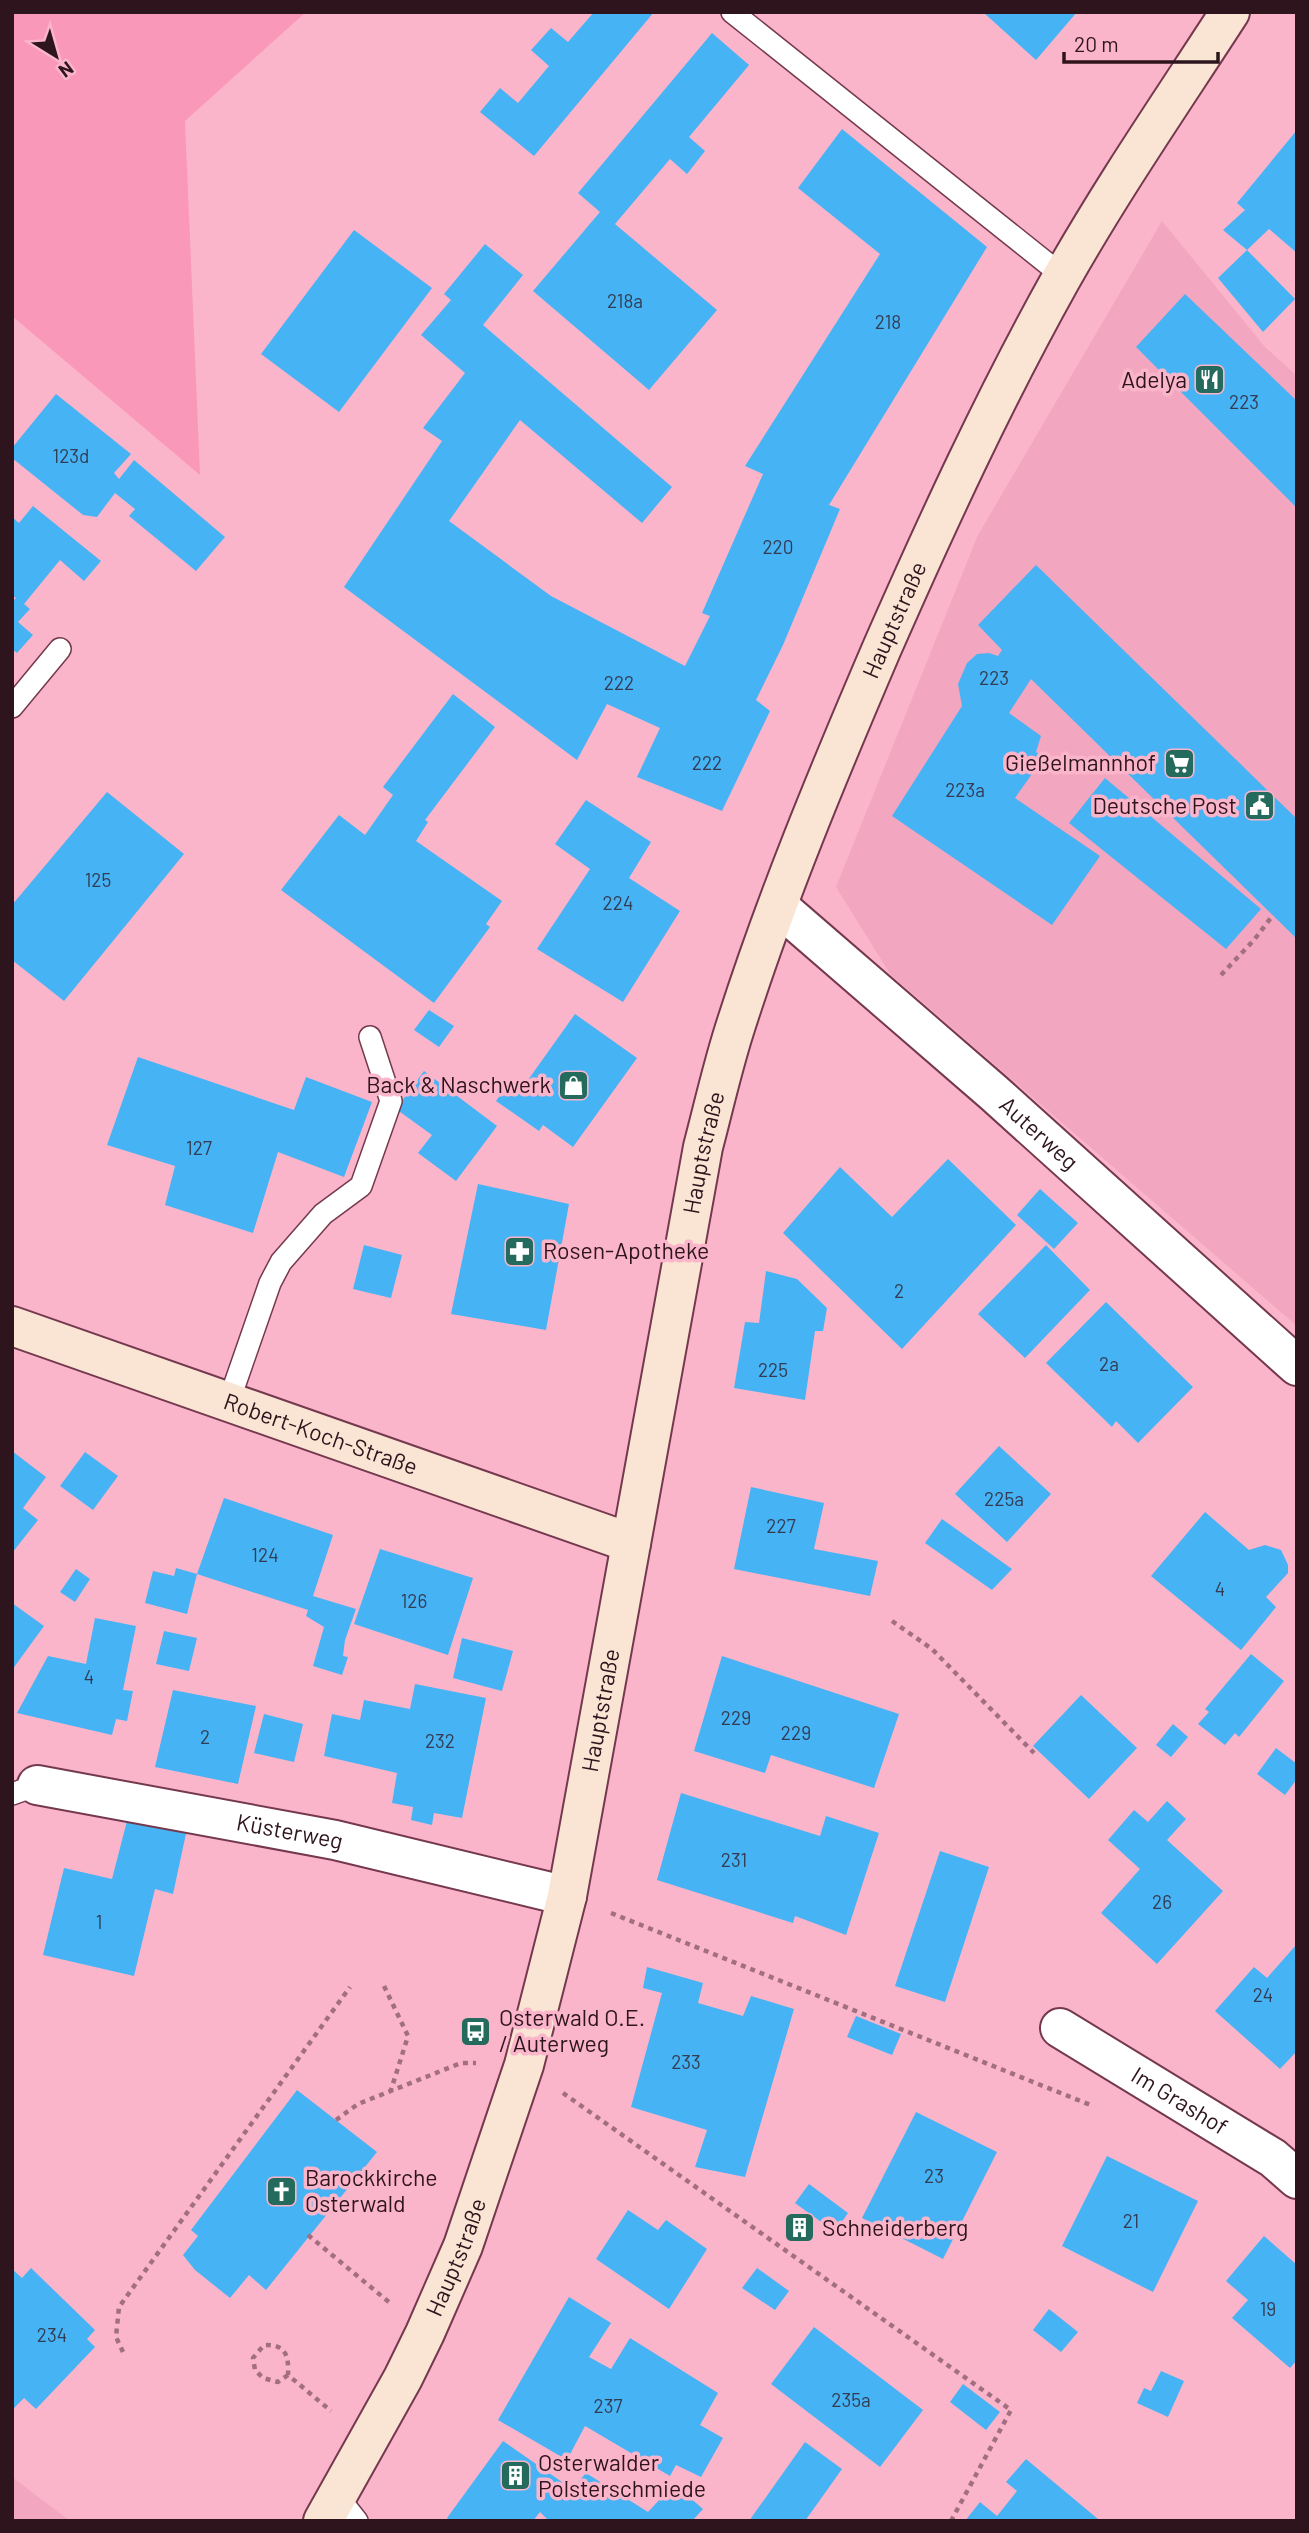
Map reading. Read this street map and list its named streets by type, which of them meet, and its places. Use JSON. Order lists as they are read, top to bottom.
{
  "streets": {
    "street": [
      "Hauptstraße",
      "Auterweg",
      "Robert-Koch-Straße",
      "Küsterweg",
      "Im Grashof"
    ]
  },
  "crossings": [
    ["Hauptstraße", "Auterweg"],
    ["Hauptstraße", "Robert-Koch-Straße"],
    ["Hauptstraße", "Küsterweg"]
  ],
  "places": {
    "restaurant": ["Adelya"],
    "supermarket": ["Gießelmannhof"],
    "public building": ["Deutsche Post"],
    "shop": ["Back & Naschwerk"],
    "pharmacy": ["Rosen-Apotheke"],
    "bus stop": ["Osterwald O.E. / Auterweg"],
    "church": ["Barockkirche Osterwald"],
    "building": ["Schneiderberg", "Osterwalder Polsterschmiede"]
  },
  "house_numbers": [
    "218a",
    "218",
    "223",
    "123d",
    "220",
    "223",
    "222",
    "222",
    "223a",
    "125",
    "224",
    "127",
    "2",
    "2a",
    "225",
    "225a",
    "227",
    "124",
    "4",
    "126",
    "4",
    "229",
    "229",
    "2",
    "232",
    "231",
    "26",
    "1",
    "24",
    "233",
    "23",
    "21",
    "19",
    "234",
    "235a",
    "237"
  ],
  "scale_bar": "20 m",
  "north": "bottom right"
}
